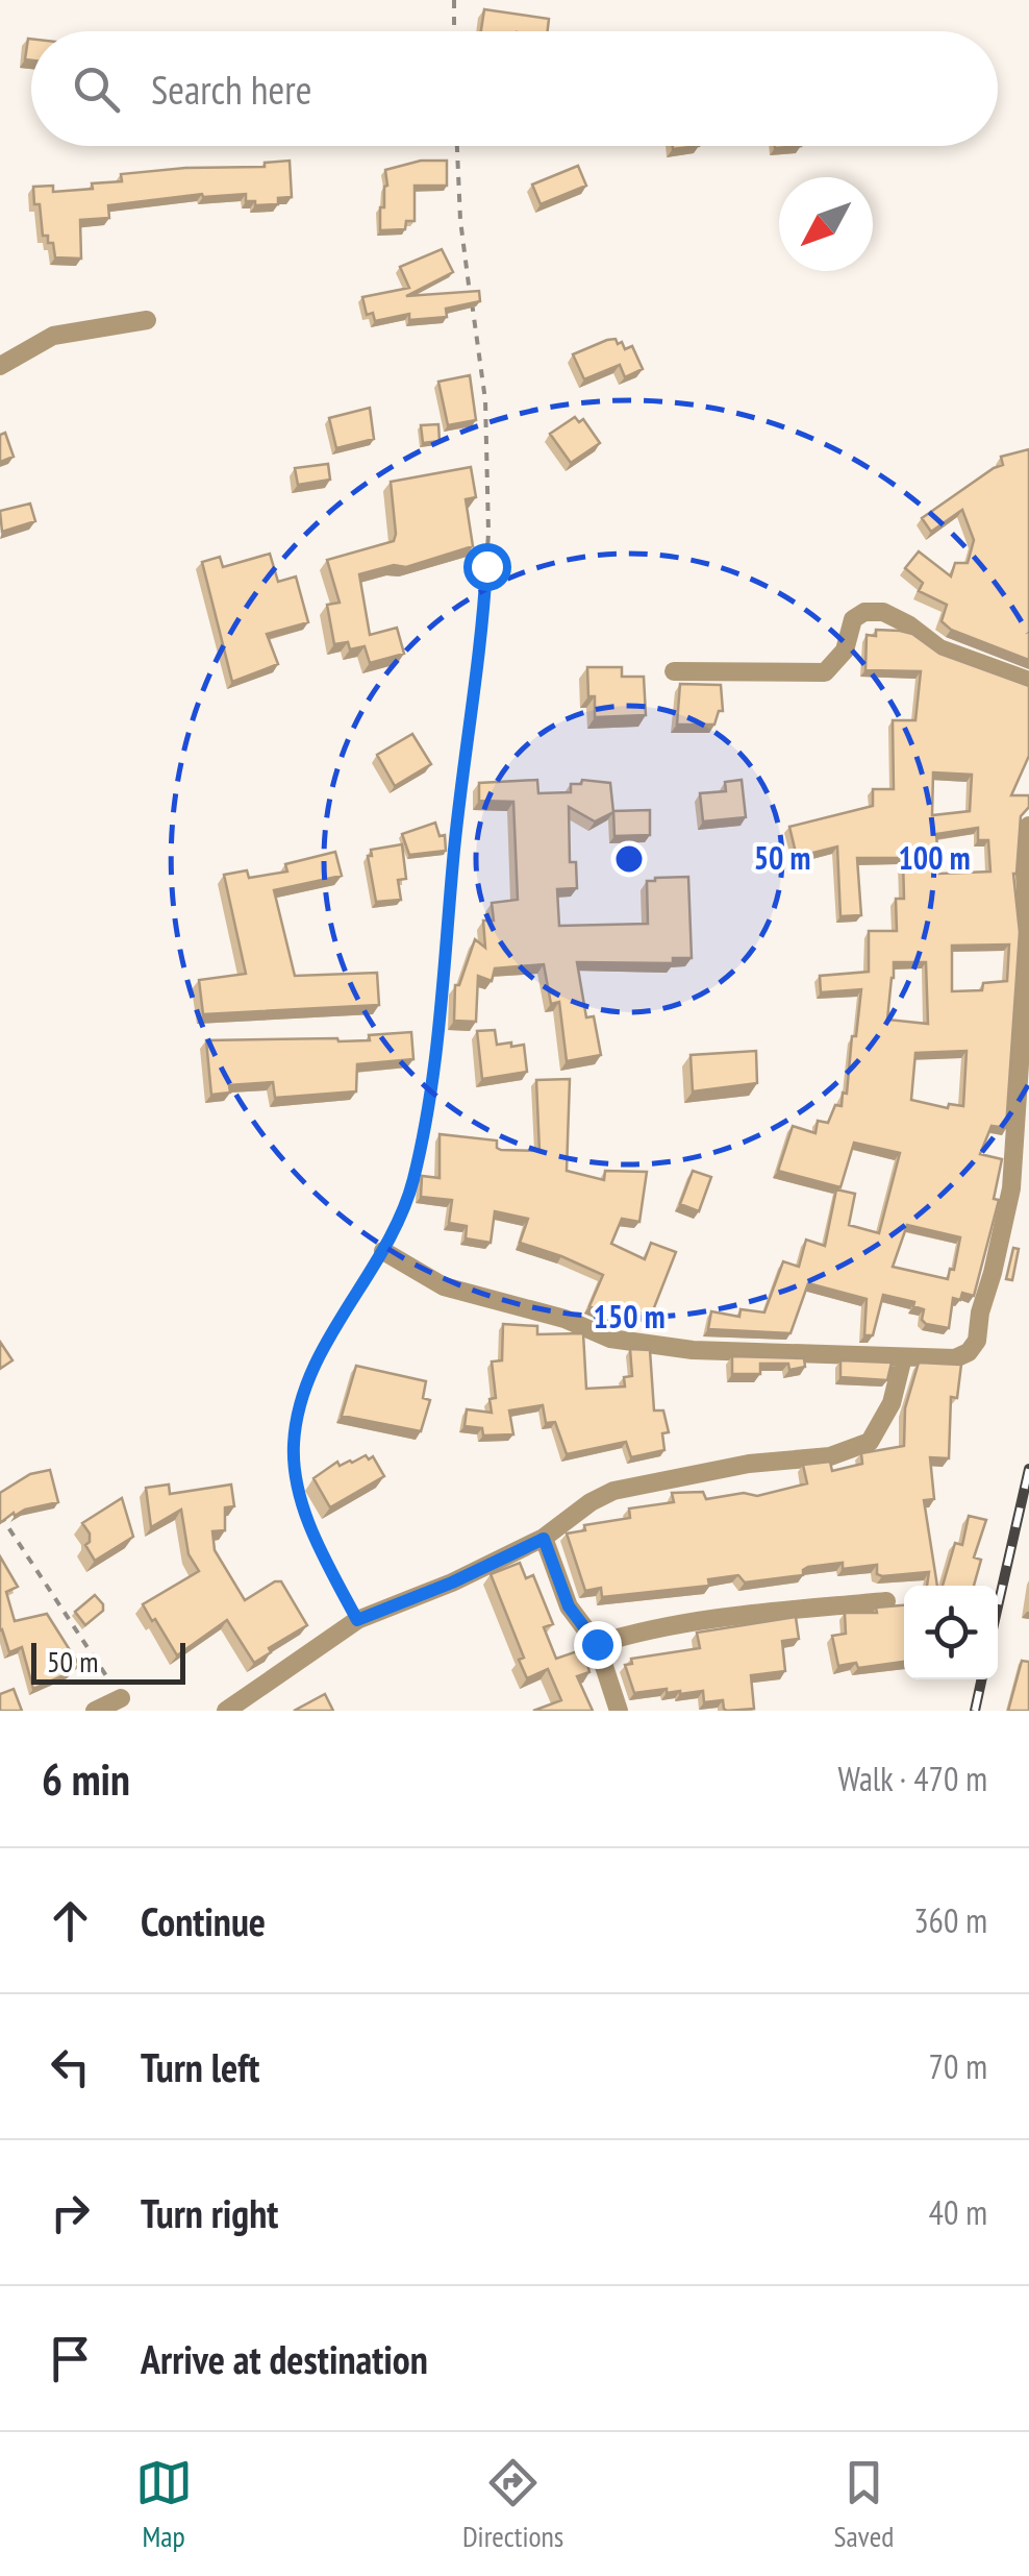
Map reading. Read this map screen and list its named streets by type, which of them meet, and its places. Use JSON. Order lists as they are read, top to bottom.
{
  "scale_bar": "50 m",
  "north": "bottom left",
  "page": {
    "search": "Search here",
    "scale": "50 m",
    "heading": ["6 min", "Walk · 470 m"],
    "list": [
      ["Continue", "360 m"],
      ["Turn left", "70 m"],
      ["Turn right", "40 m"],
      "Arrive at destination"
    ],
    "nav": ["Map", "Directions", "Saved"]
  },
  "rings": ["50 m", "100 m", "150 m"]
}
